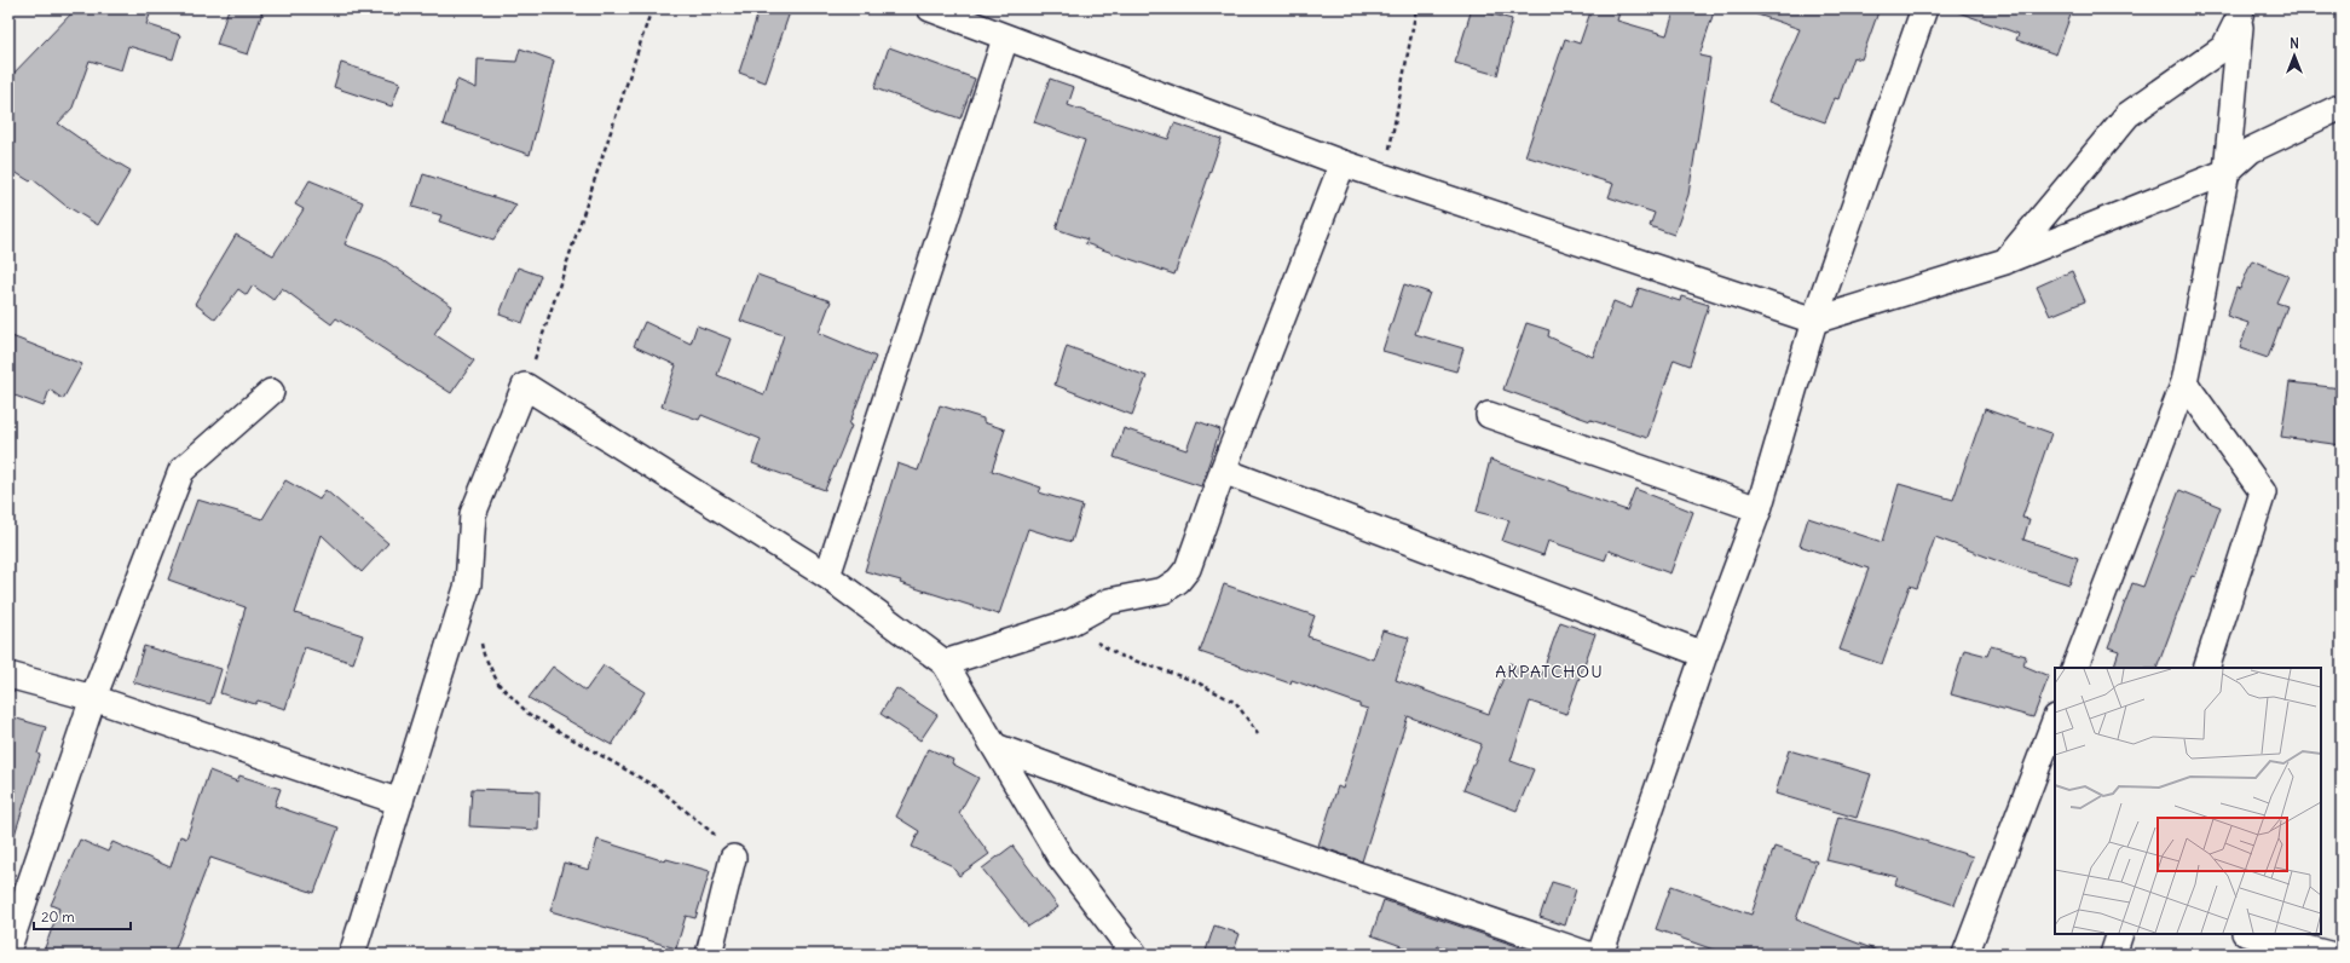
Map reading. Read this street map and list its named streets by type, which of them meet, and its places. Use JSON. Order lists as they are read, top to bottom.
{
  "districts": ["AKPATCHOU"],
  "scale_bar": "20 m",
  "north": "top"
}
